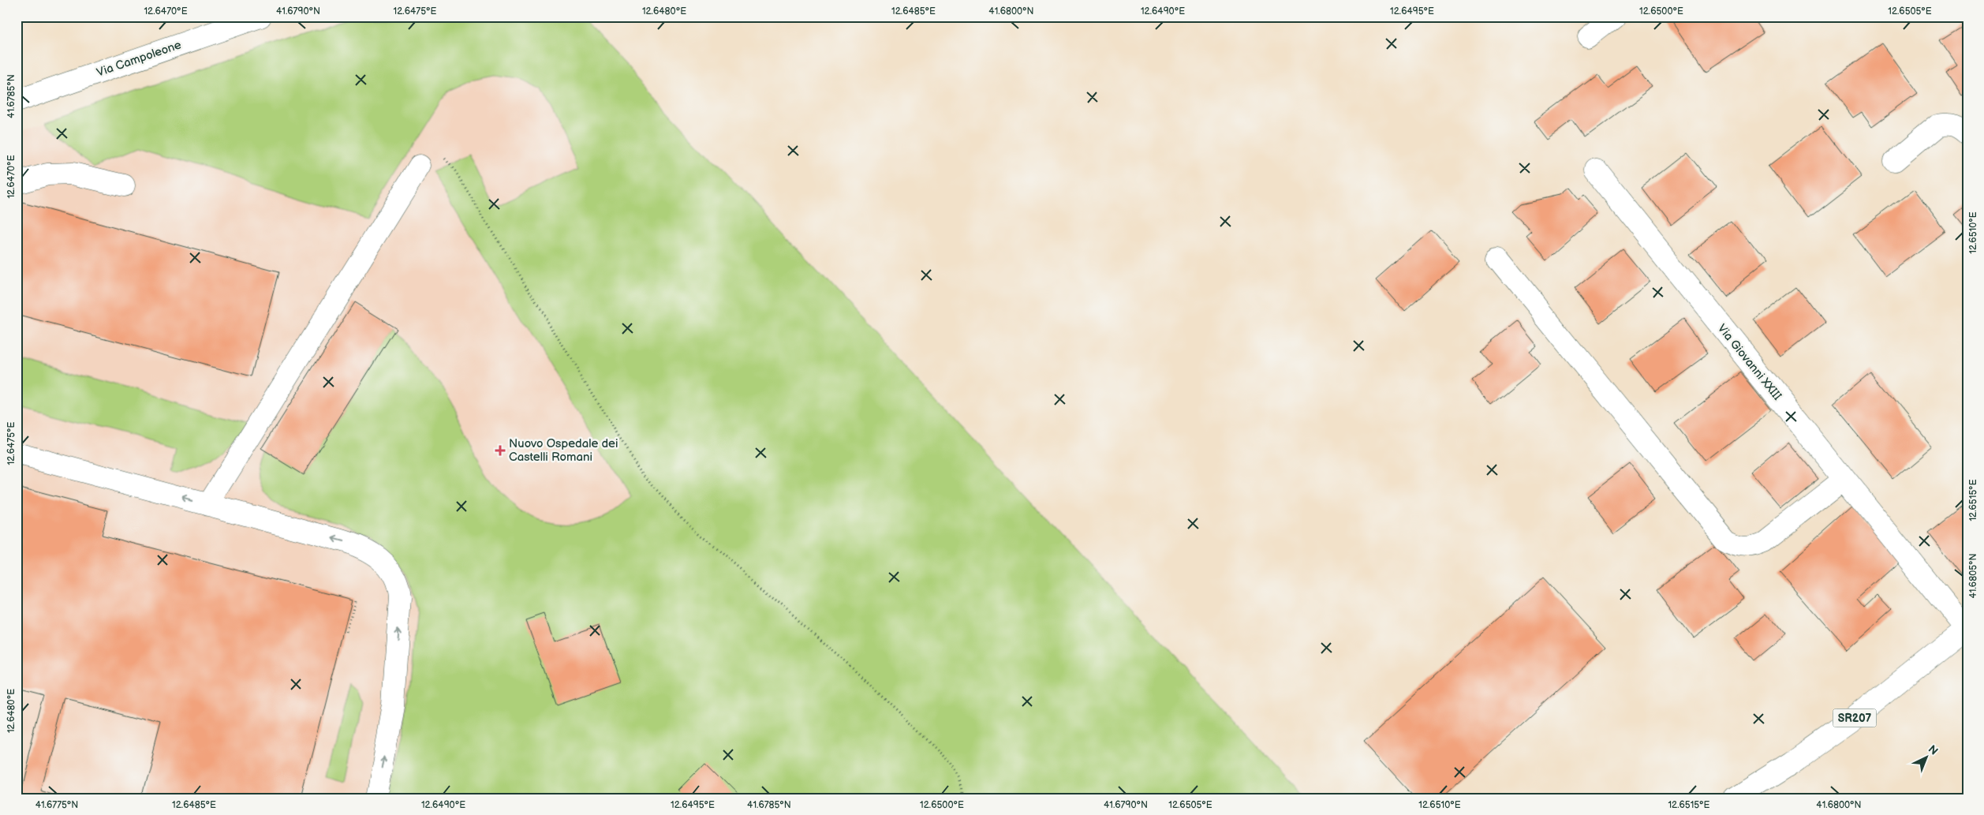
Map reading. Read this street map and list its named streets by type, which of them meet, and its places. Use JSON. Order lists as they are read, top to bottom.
{
  "streets": {
    "street": ["Via Campoleone", "Via Giovanni XXIII", "SR207"]
  },
  "crossings": [
    ["Via Giovanni XXIII", "SR207"]
  ],
  "places": {
    "health": ["Nuovo Ospedale dei Castelli Romani"]
  },
  "north": "top right",
  "coordinates": [
    "12.6470°E",
    "41.6790°N",
    "12.6475°E",
    "12.6480°E",
    "12.6485°E",
    "41.6800°N",
    "12.6490°E",
    "12.6495°E",
    "12.6500°E",
    "12.6505°E",
    "41.6785°N",
    "12.6510°E",
    "12.6515°E",
    "41.6805°N",
    "41.6775°N"
  ]
}
